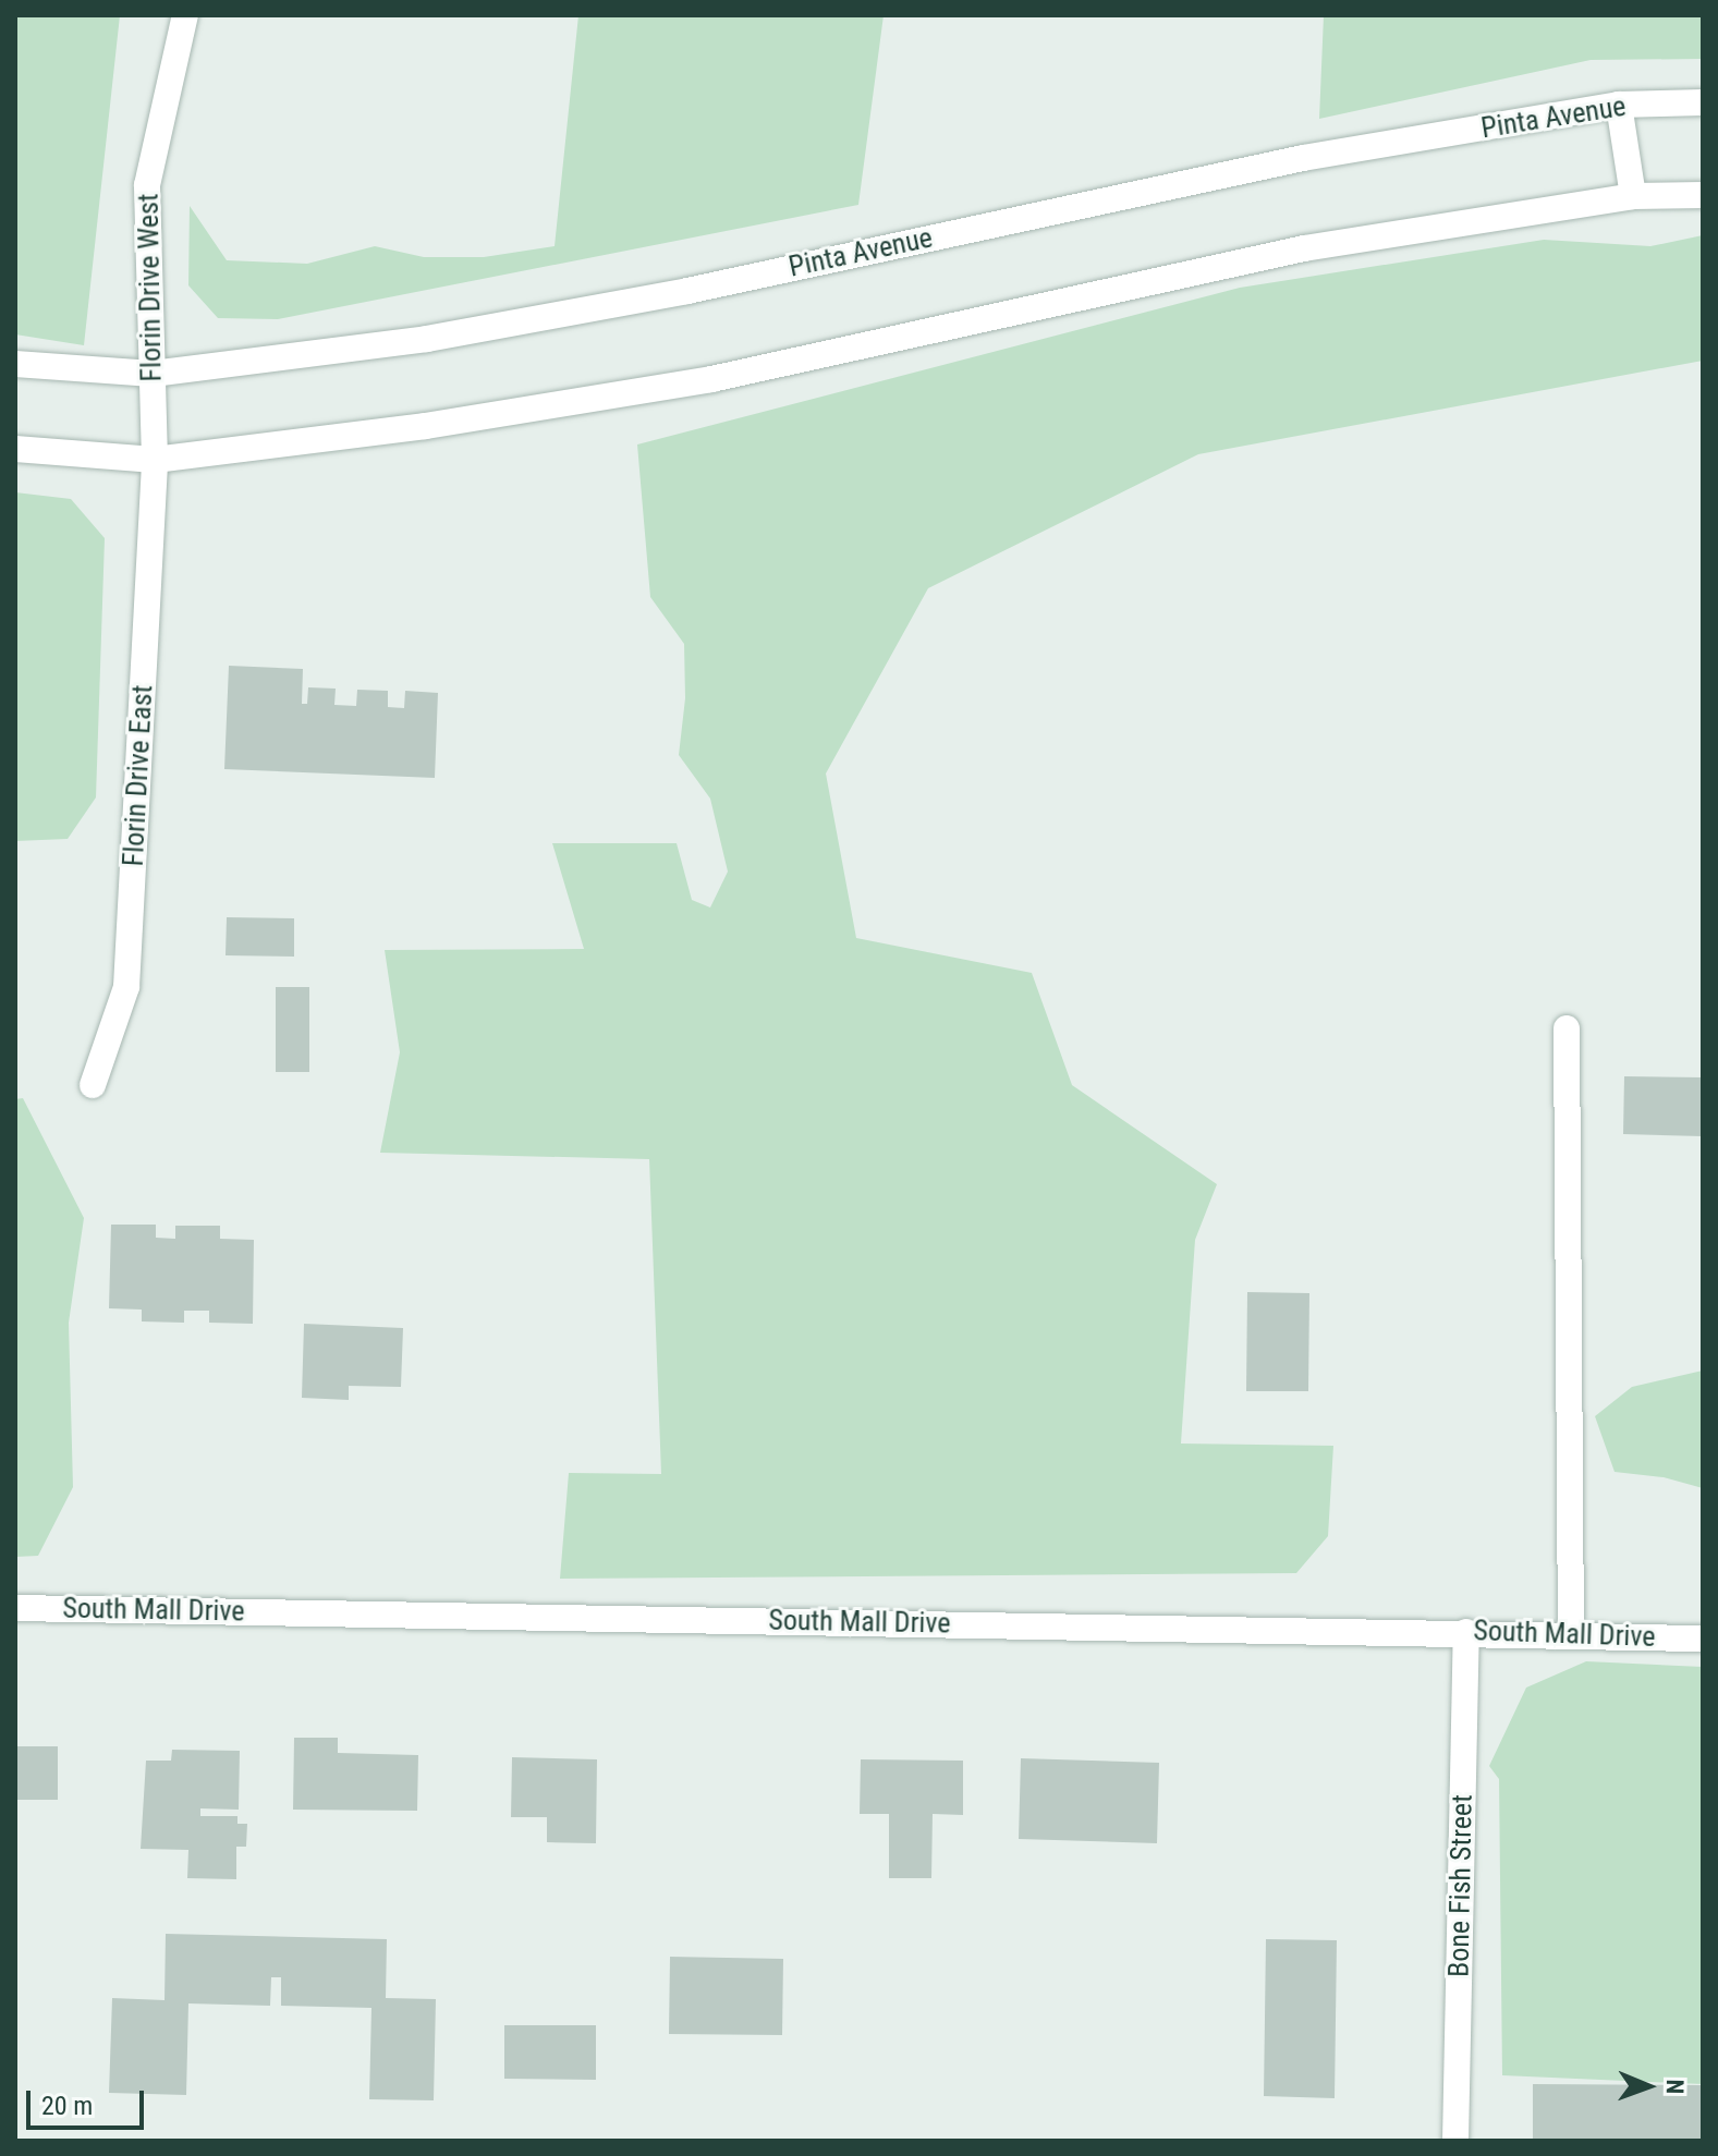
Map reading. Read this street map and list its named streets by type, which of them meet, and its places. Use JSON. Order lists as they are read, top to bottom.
{
  "streets": {
    "street": [
      "Pinta Avenue",
      "Florin Drive West",
      "Florin Drive East",
      "South Mall Drive",
      "Bone Fish Street"
    ]
  },
  "crossings": [
    ["Pinta Avenue", "Florin Drive West"],
    ["Florin Drive West", "Florin Drive East"],
    ["South Mall Drive", "Bone Fish Street"]
  ],
  "scale_bar": "20 m",
  "north": "right"
}
